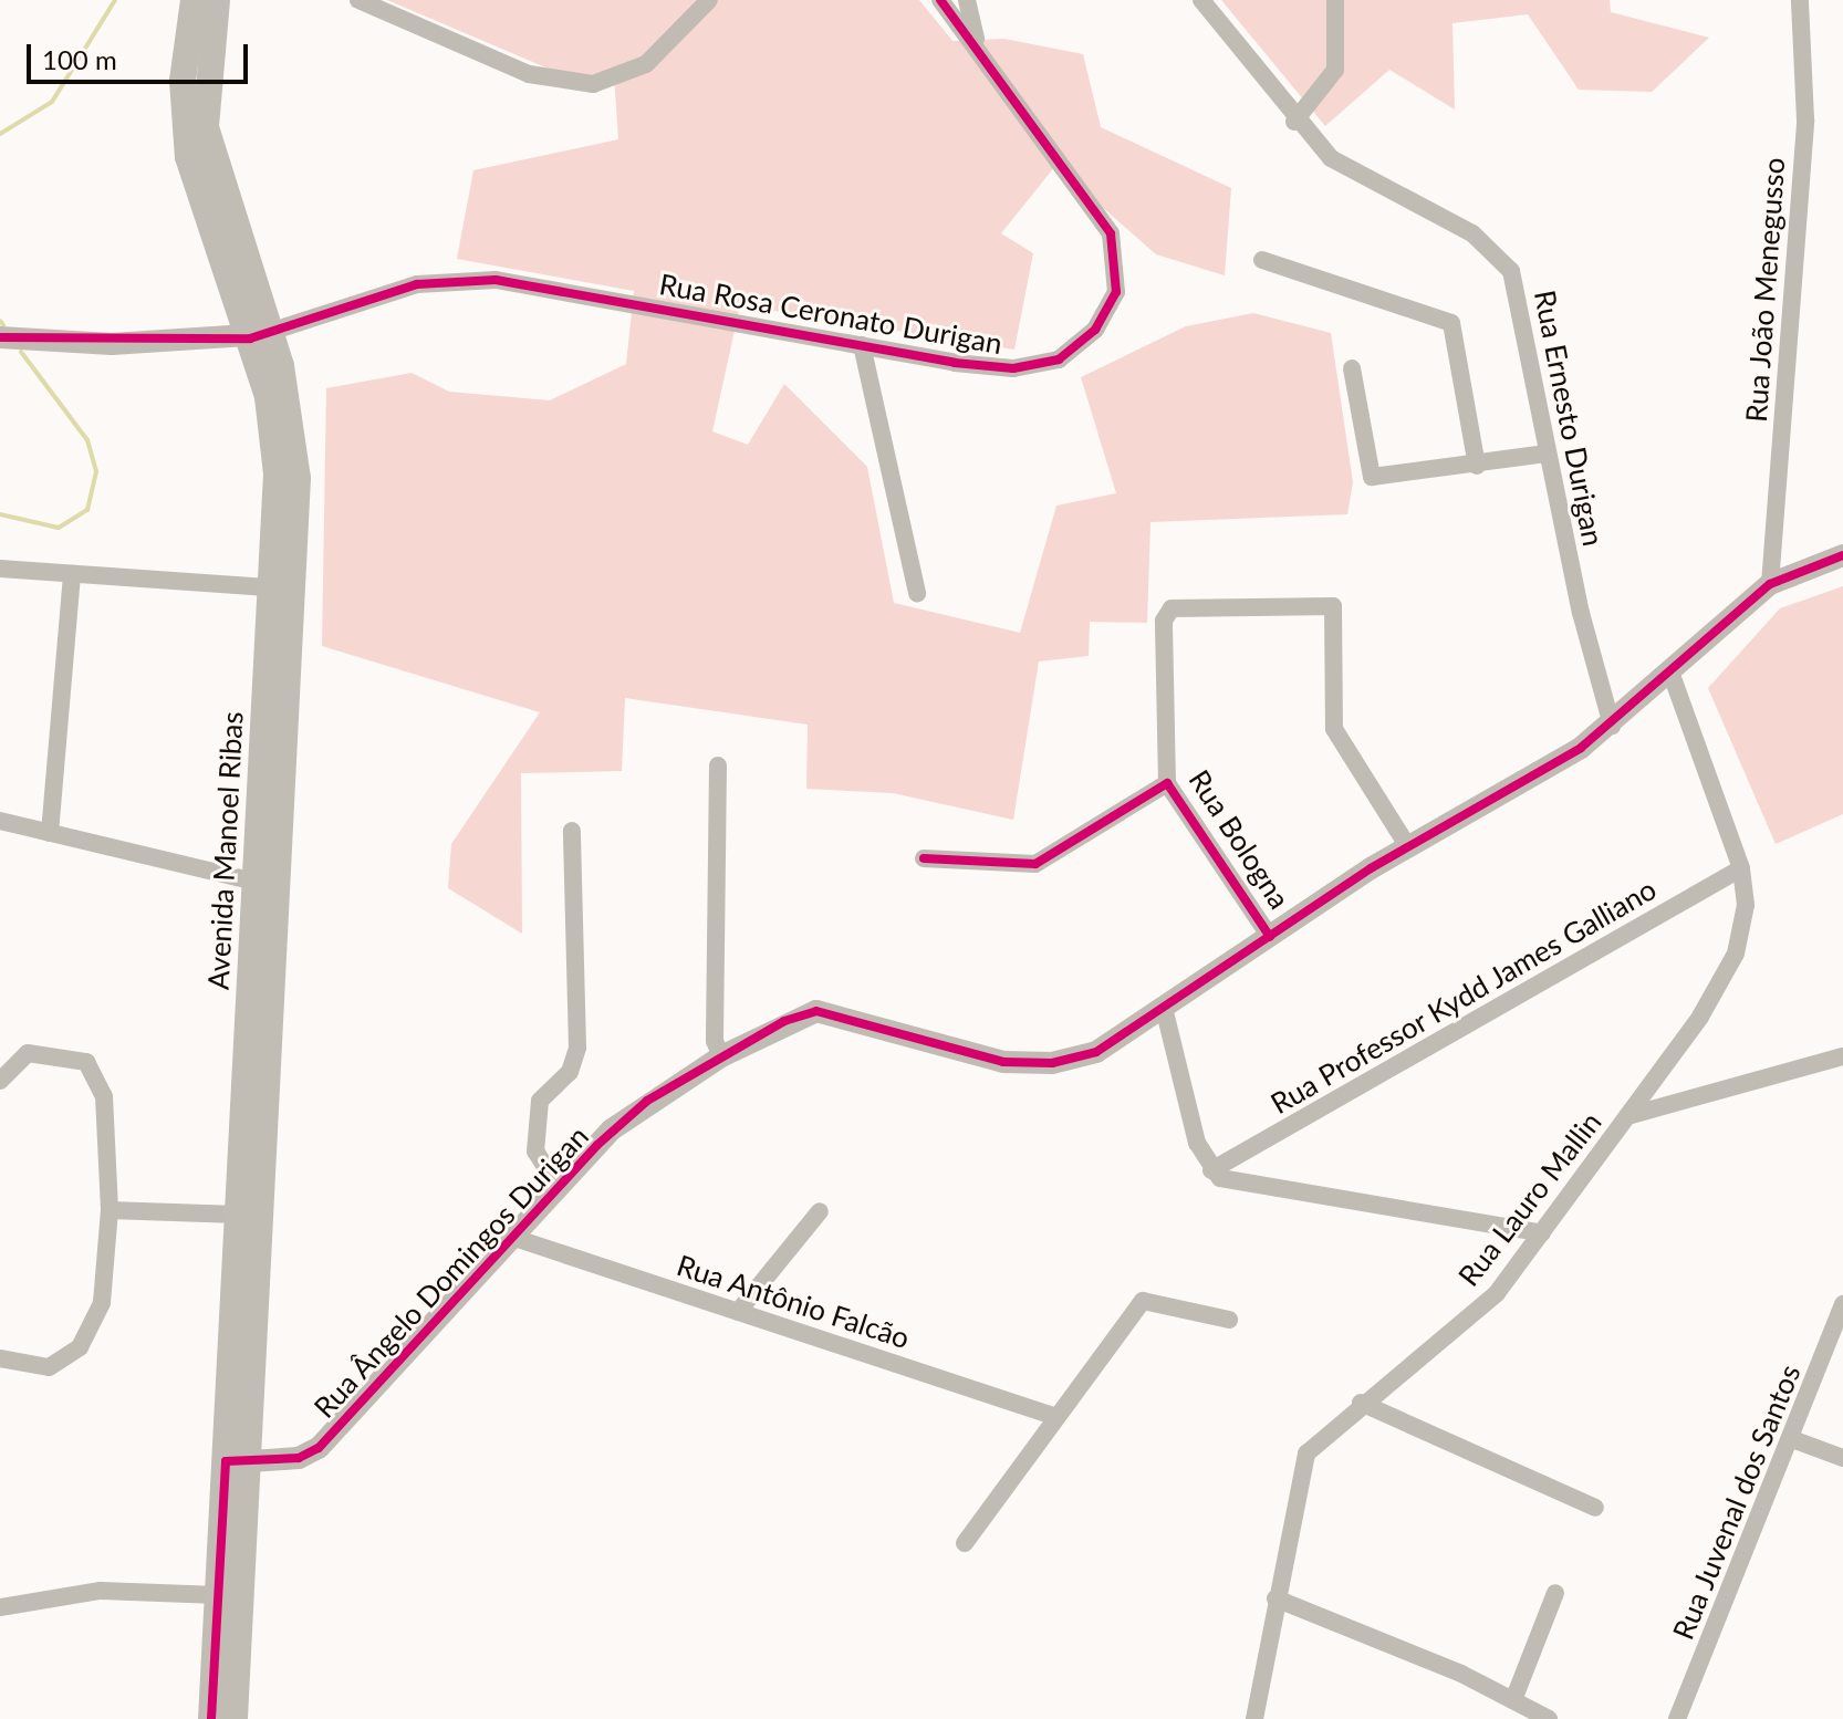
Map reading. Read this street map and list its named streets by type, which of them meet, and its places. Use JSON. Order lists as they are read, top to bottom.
{
  "streets": {
    "main road": ["Avenida Manoel Ribas"],
    "street": [
      "Rua João Menegusso",
      "Rua Rosa Ceronato Durigan",
      "Rua Ernesto Durigan",
      "Rua Bologna",
      "Rua Professor Kydd James Galliano",
      "Rua Lauro Mallin",
      "Rua Ângelo Domingos Durigan",
      "Rua Antônio Falcão",
      "Rua Juvenal dos Santos"
    ]
  },
  "crossings": [
    ["Rua João Menegusso", "Rua Ângelo Domingos Durigan"],
    ["Rua Rosa Ceronato Durigan", "Avenida Manoel Ribas"],
    ["Rua Ernesto Durigan", "Rua Ângelo Domingos Durigan"],
    ["Rua Bologna", "Rua Ângelo Domingos Durigan"],
    ["Avenida Manoel Ribas", "Rua Ângelo Domingos Durigan"],
    ["Rua Professor Kydd James Galliano", "Rua Lauro Mallin"],
    ["Rua Lauro Mallin", "Rua Ângelo Domingos Durigan"],
    ["Rua Ângelo Domingos Durigan", "Rua Antônio Falcão"]
  ],
  "scale_bar": "100 m"
}
